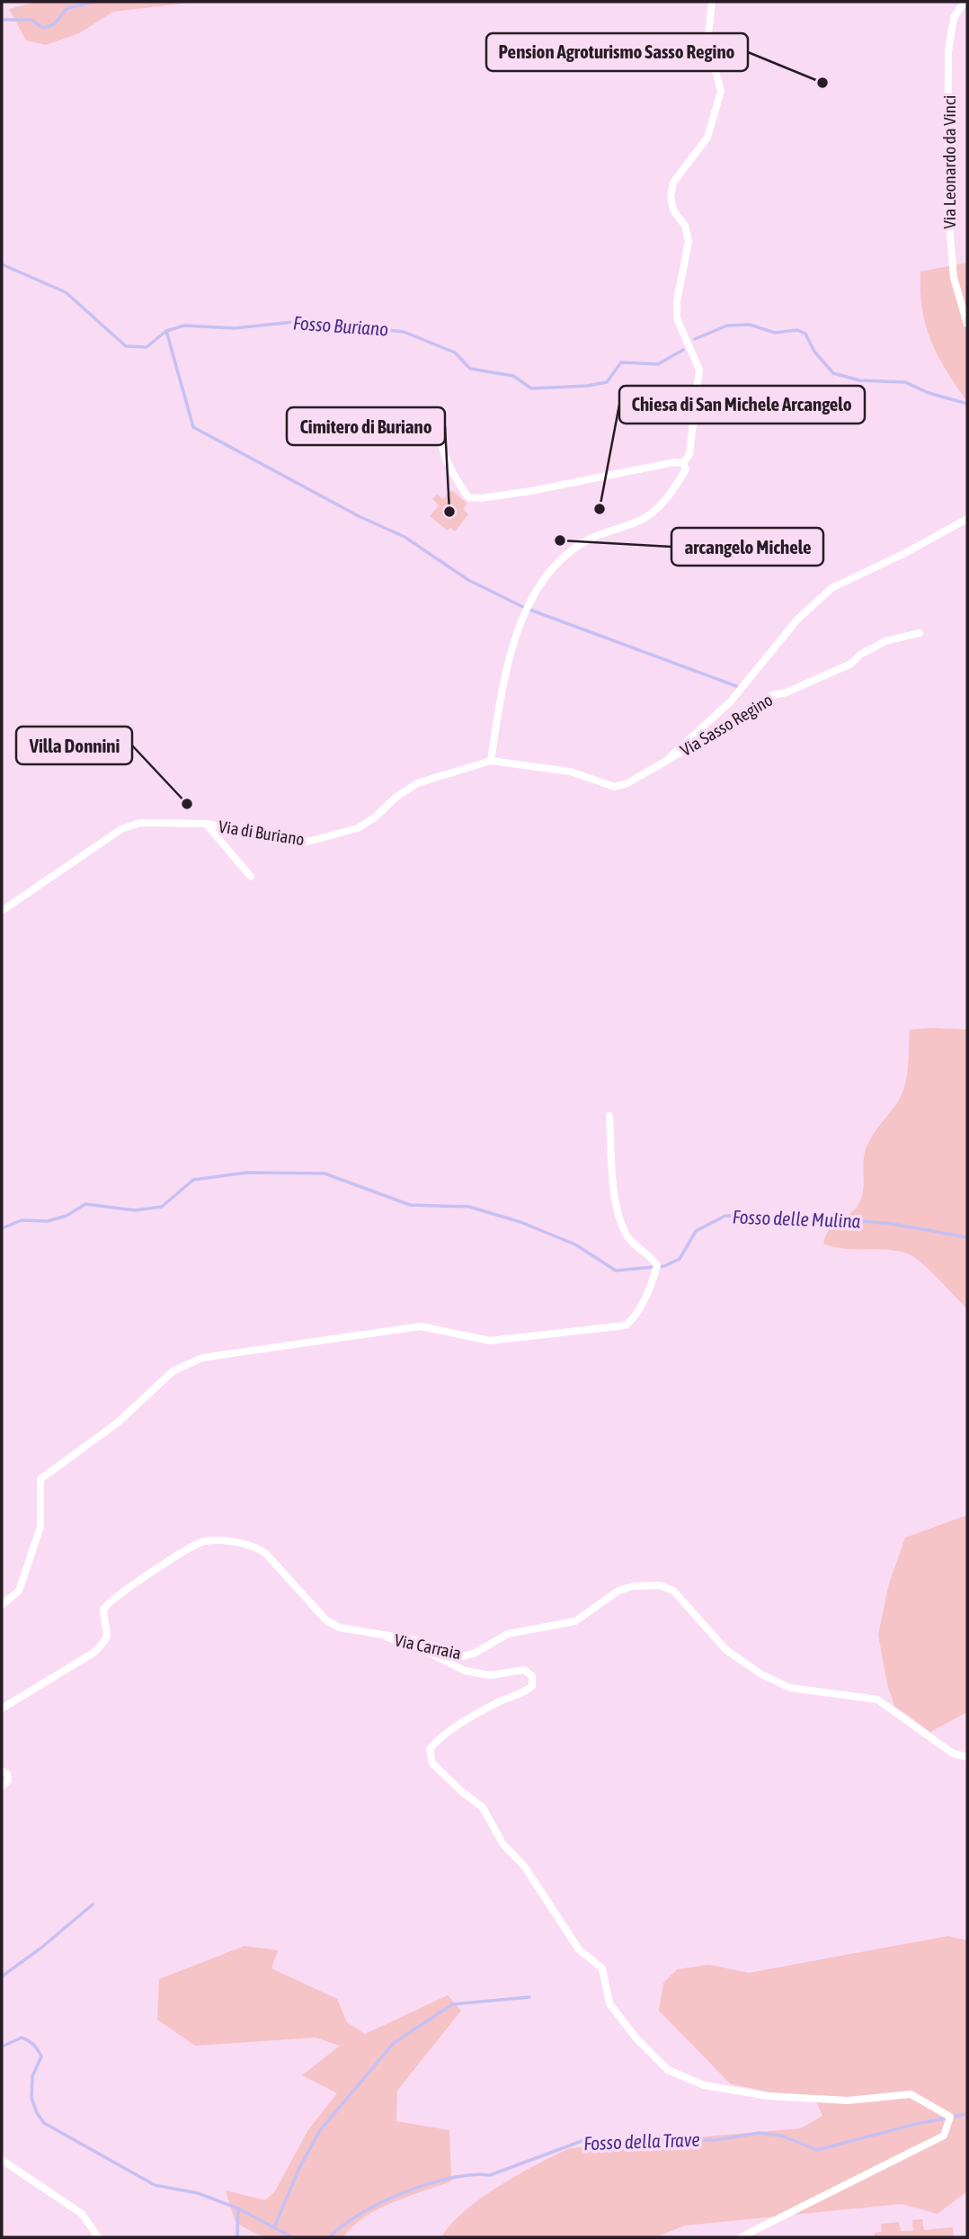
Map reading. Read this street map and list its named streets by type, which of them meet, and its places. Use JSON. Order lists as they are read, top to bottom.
{
  "streets": {
    "street": [
      "Via Leonardo da Vinci",
      "Via Sasso Regino",
      "Via di Buriano",
      "Via Carraia"
    ]
  },
  "crossings": [
    ["Via Sasso Regino", "Via di Buriano"]
  ],
  "water": ["Fosso Buriano", "Fosso delle Mulina", "Fosso della Trave"],
  "places": [
    "Pension Agroturismo Sasso Regino",
    "Chiesa di San Michele Arcangelo",
    "Cimitero di Buriano",
    "arcangelo Michele",
    "Villa Donnini"
  ]
}
